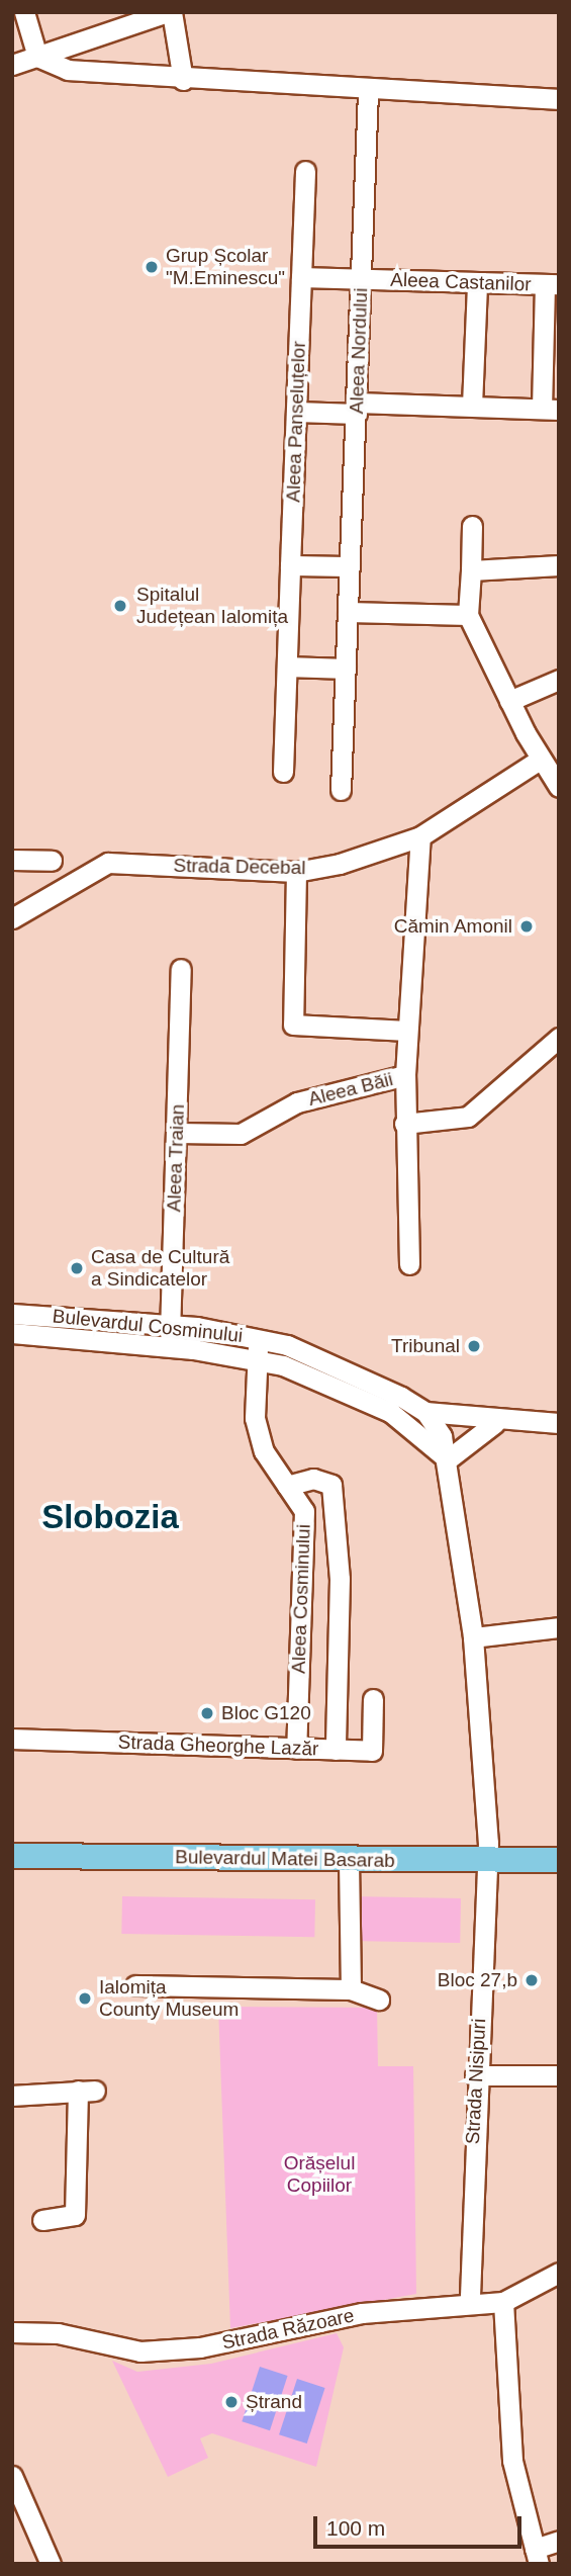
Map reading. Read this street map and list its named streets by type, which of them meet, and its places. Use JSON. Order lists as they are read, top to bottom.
{
  "streets": {
    "main road": ["Bulevardul Matei Basarab"],
    "street": [
      "Aleea Castanilor",
      "Aleea Nordului",
      "Aleea Panseluțelor",
      "Strada Decebal",
      "Aleea Băii",
      "Aleea Traian",
      "Bulevardul Cosminului",
      "Aleea Cosminului",
      "Strada Gheorghe Lazăr",
      "Strada Nisipuri",
      "Strada Răzoare"
    ]
  },
  "crossings": [
    ["Aleea Castanilor", "Aleea Nordului"],
    ["Strada Decebal", "Aleea Băii"],
    ["Aleea Băii", "Aleea Traian"],
    ["Aleea Traian", "Bulevardul Cosminului"],
    ["Bulevardul Cosminului", "Aleea Cosminului"],
    ["Aleea Cosminului", "Strada Gheorghe Lazăr"],
    ["Bulevardul Matei Basarab", "Strada Nisipuri"],
    ["Strada Nisipuri", "Strada Răzoare"]
  ],
  "districts": ["Slobozia"],
  "parks": ["Orășelul Copiilor"],
  "places": [
    "Grup Școlar \"M.Eminescu\"",
    "Spitalul Județean Ialomița",
    "Cămin Amonil",
    "Casa de Cultură a Sindicatelor",
    "Tribunal",
    "Bloc G120",
    "Bloc 27,b",
    "Ialomița County Museum",
    "Ștrand"
  ],
  "scale_bar": "100 m"
}
